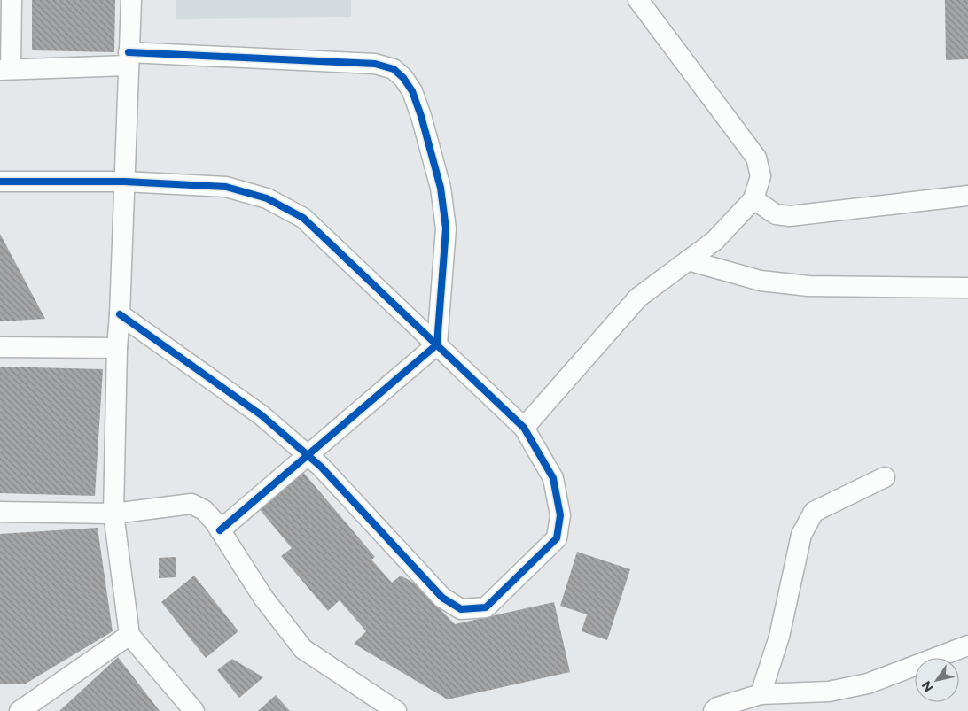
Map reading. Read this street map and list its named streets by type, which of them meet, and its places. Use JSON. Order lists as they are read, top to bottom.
{
  "north": "bottom left"
}
